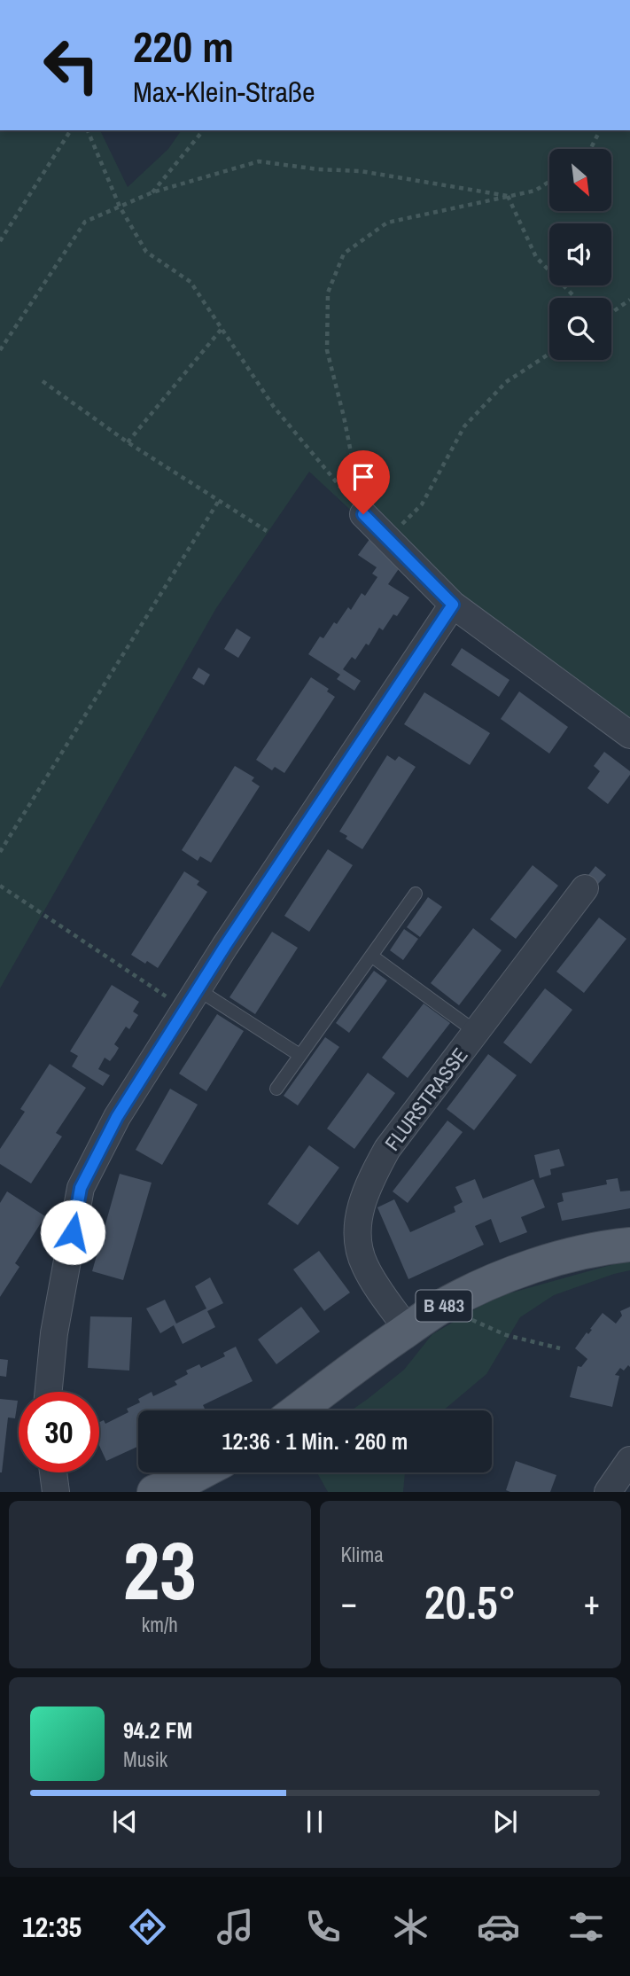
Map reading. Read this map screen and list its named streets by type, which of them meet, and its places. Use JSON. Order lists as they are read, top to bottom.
{
  "streets": {
    "main road": ["B 483"],
    "street": ["FLURSTRASSE"]
  },
  "crossings": [
    ["FLURSTRASSE", "B 483"]
  ],
  "north": "bottom right",
  "page": {
    "turn": ["220 m", "Max-Klein-Straße"],
    "limit": "30",
    "trip": "12:36 · 1 Min. · 260 m",
    "tile": [
      ["23", "km/h"],
      "Klima"
    ],
    "heat": ["−", "20.5°", "+"],
    "song": ["94.2 FM", "Musik"],
    "tabs": "12:35"
  }
}
